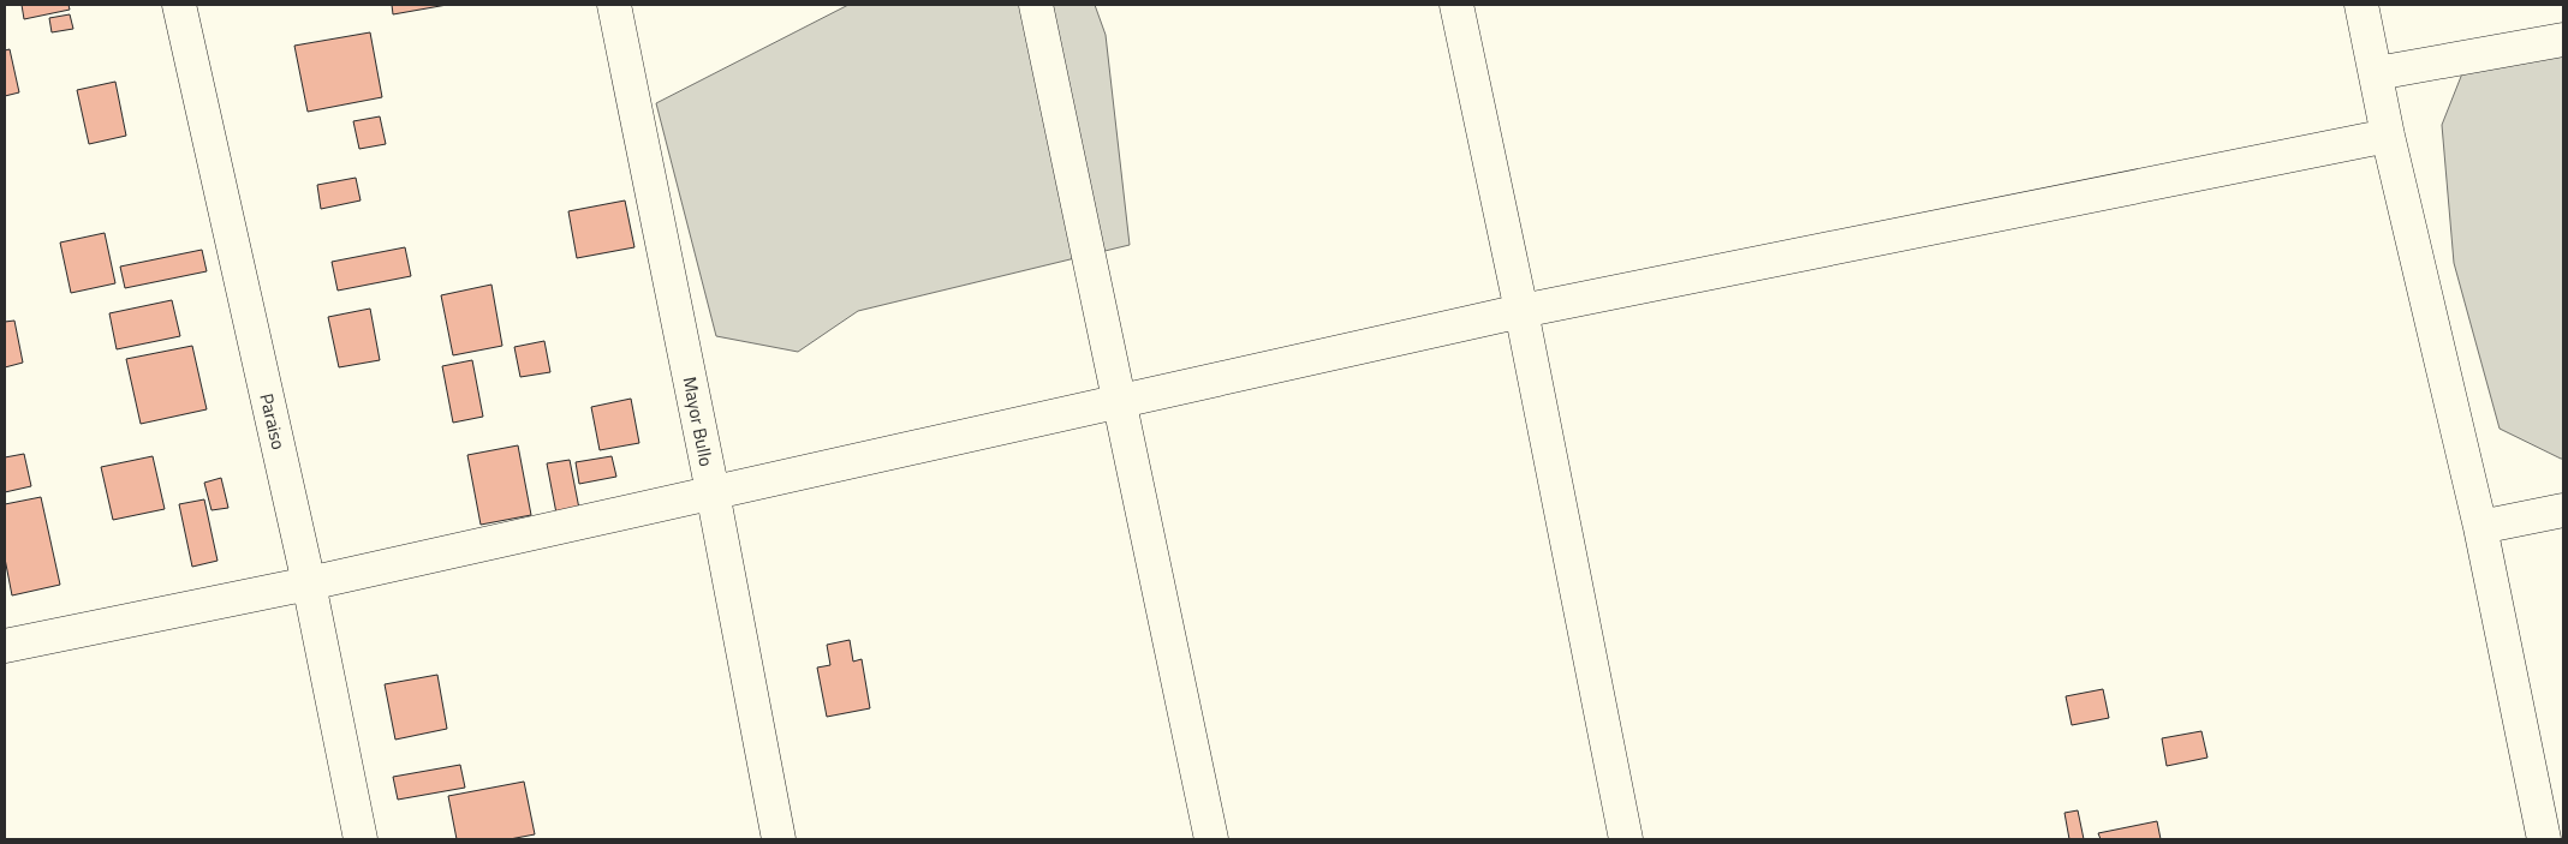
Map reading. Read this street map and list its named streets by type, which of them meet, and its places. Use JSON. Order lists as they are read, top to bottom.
{
  "streets": {
    "street": ["Paraiso", "Mayor Bullo"]
  }
}
